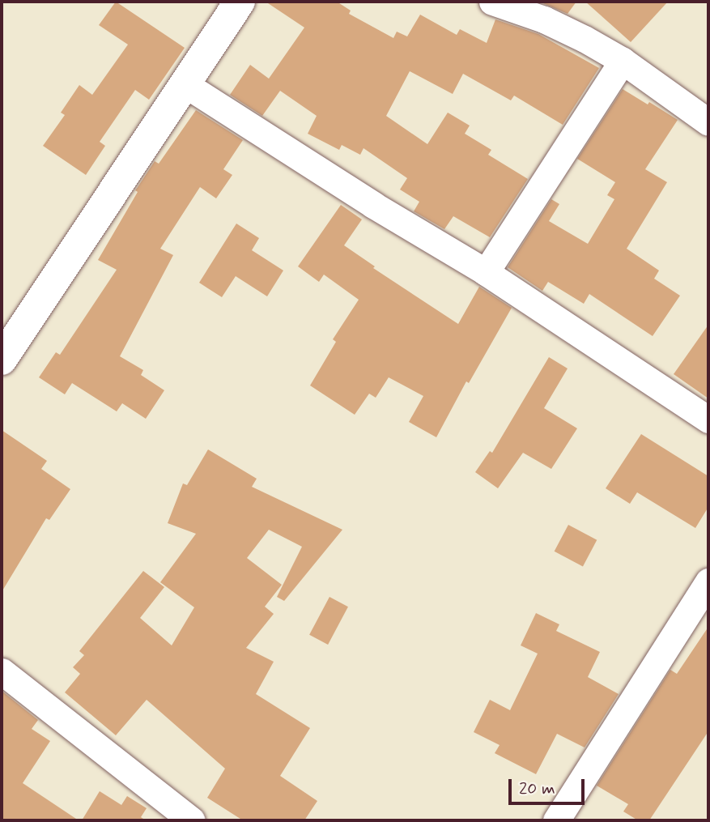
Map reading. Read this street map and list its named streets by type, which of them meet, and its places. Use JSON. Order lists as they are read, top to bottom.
{
  "scale_bar": "20 m"
}
